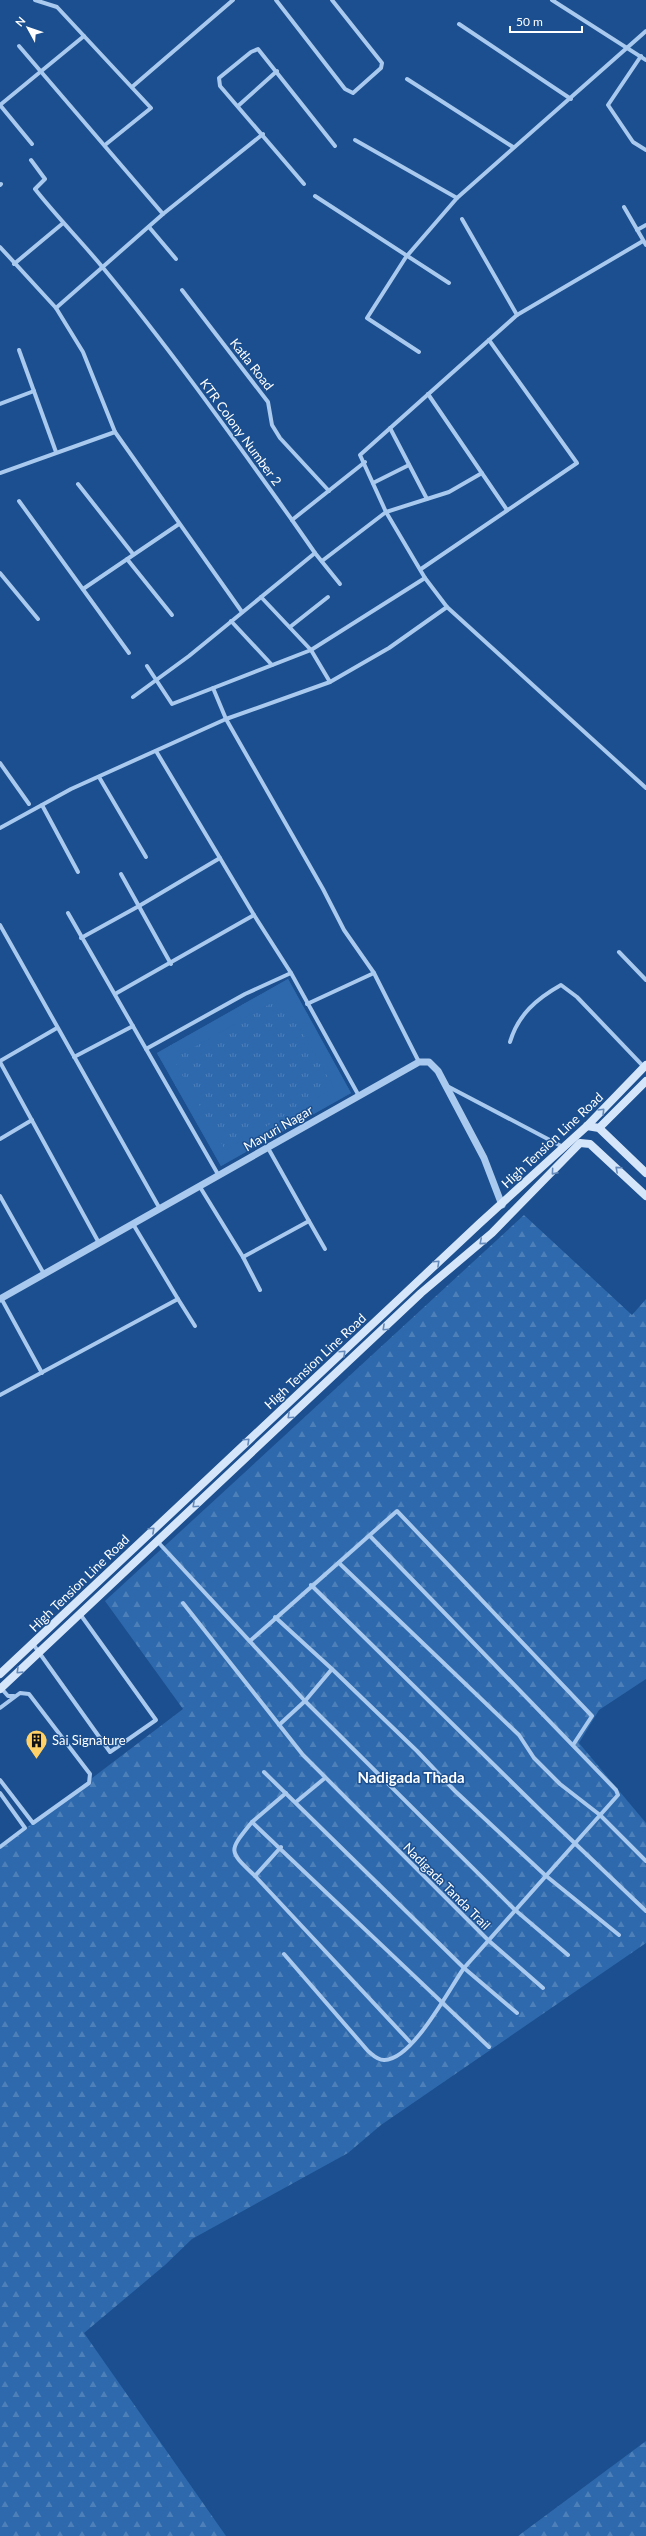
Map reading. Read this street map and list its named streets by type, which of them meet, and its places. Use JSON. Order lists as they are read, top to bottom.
{
  "streets": {
    "main road": ["High Tension Line Road"],
    "street": [
      "Katla Road",
      "KTR Colony Number 2",
      "Mayuri Nagar",
      "Nadigada Tanda Trail"
    ]
  },
  "districts": ["Nadigada Thada"],
  "places": {
    "building": ["Sai Signature"]
  },
  "scale_bar": "50 m",
  "north": "top left"
}
